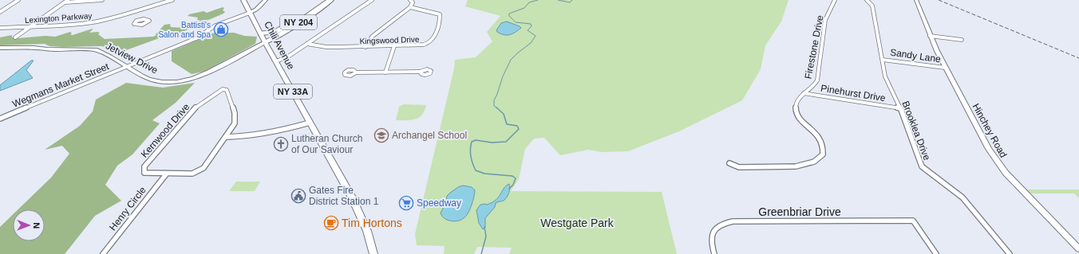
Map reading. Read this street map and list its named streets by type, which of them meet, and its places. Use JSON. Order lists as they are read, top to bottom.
{
  "streets": {
    "highway": ["NY 204"],
    "main road": ["Chili Avenue", "NY 33A"],
    "street": [
      "Lexington Parkway",
      "Kingswood Drive",
      "Firestone Drive",
      "Sandy Lane",
      "Jetview Drive",
      "Wegmans Market Street",
      "Pinehurst Drive",
      "Kernwood Drive",
      "Brooklea Drive",
      "Hinchey Road",
      "Henry Circle",
      "Greenbriar Drive"
    ]
  },
  "crossings": [
    ["NY 204", "Chili Avenue"],
    ["NY 204", "Jetview Drive"],
    ["Chili Avenue", "Jetview Drive"],
    ["Chili Avenue", "Wegmans Market Street"],
    ["Firestone Drive", "Pinehurst Drive"],
    ["Sandy Lane", "Brooklea Drive"],
    ["Sandy Lane", "Hinchey Road"],
    ["Jetview Drive", "Wegmans Market Street"],
    ["Pinehurst Drive", "Brooklea Drive"],
    ["Kernwood Drive", "Henry Circle"]
  ],
  "parks": ["Westgate Park"],
  "places": {
    "shop": ["Battisti's Salon and Spa"],
    "school or university": ["Archangel School"],
    "church": ["Lutheran Church of Our Saviour"],
    "public building": ["Gates Fire District Station 1"],
    "supermarket": ["Speedway"],
    "cafe": ["Tim Hortons"]
  },
  "north": "right"
}
